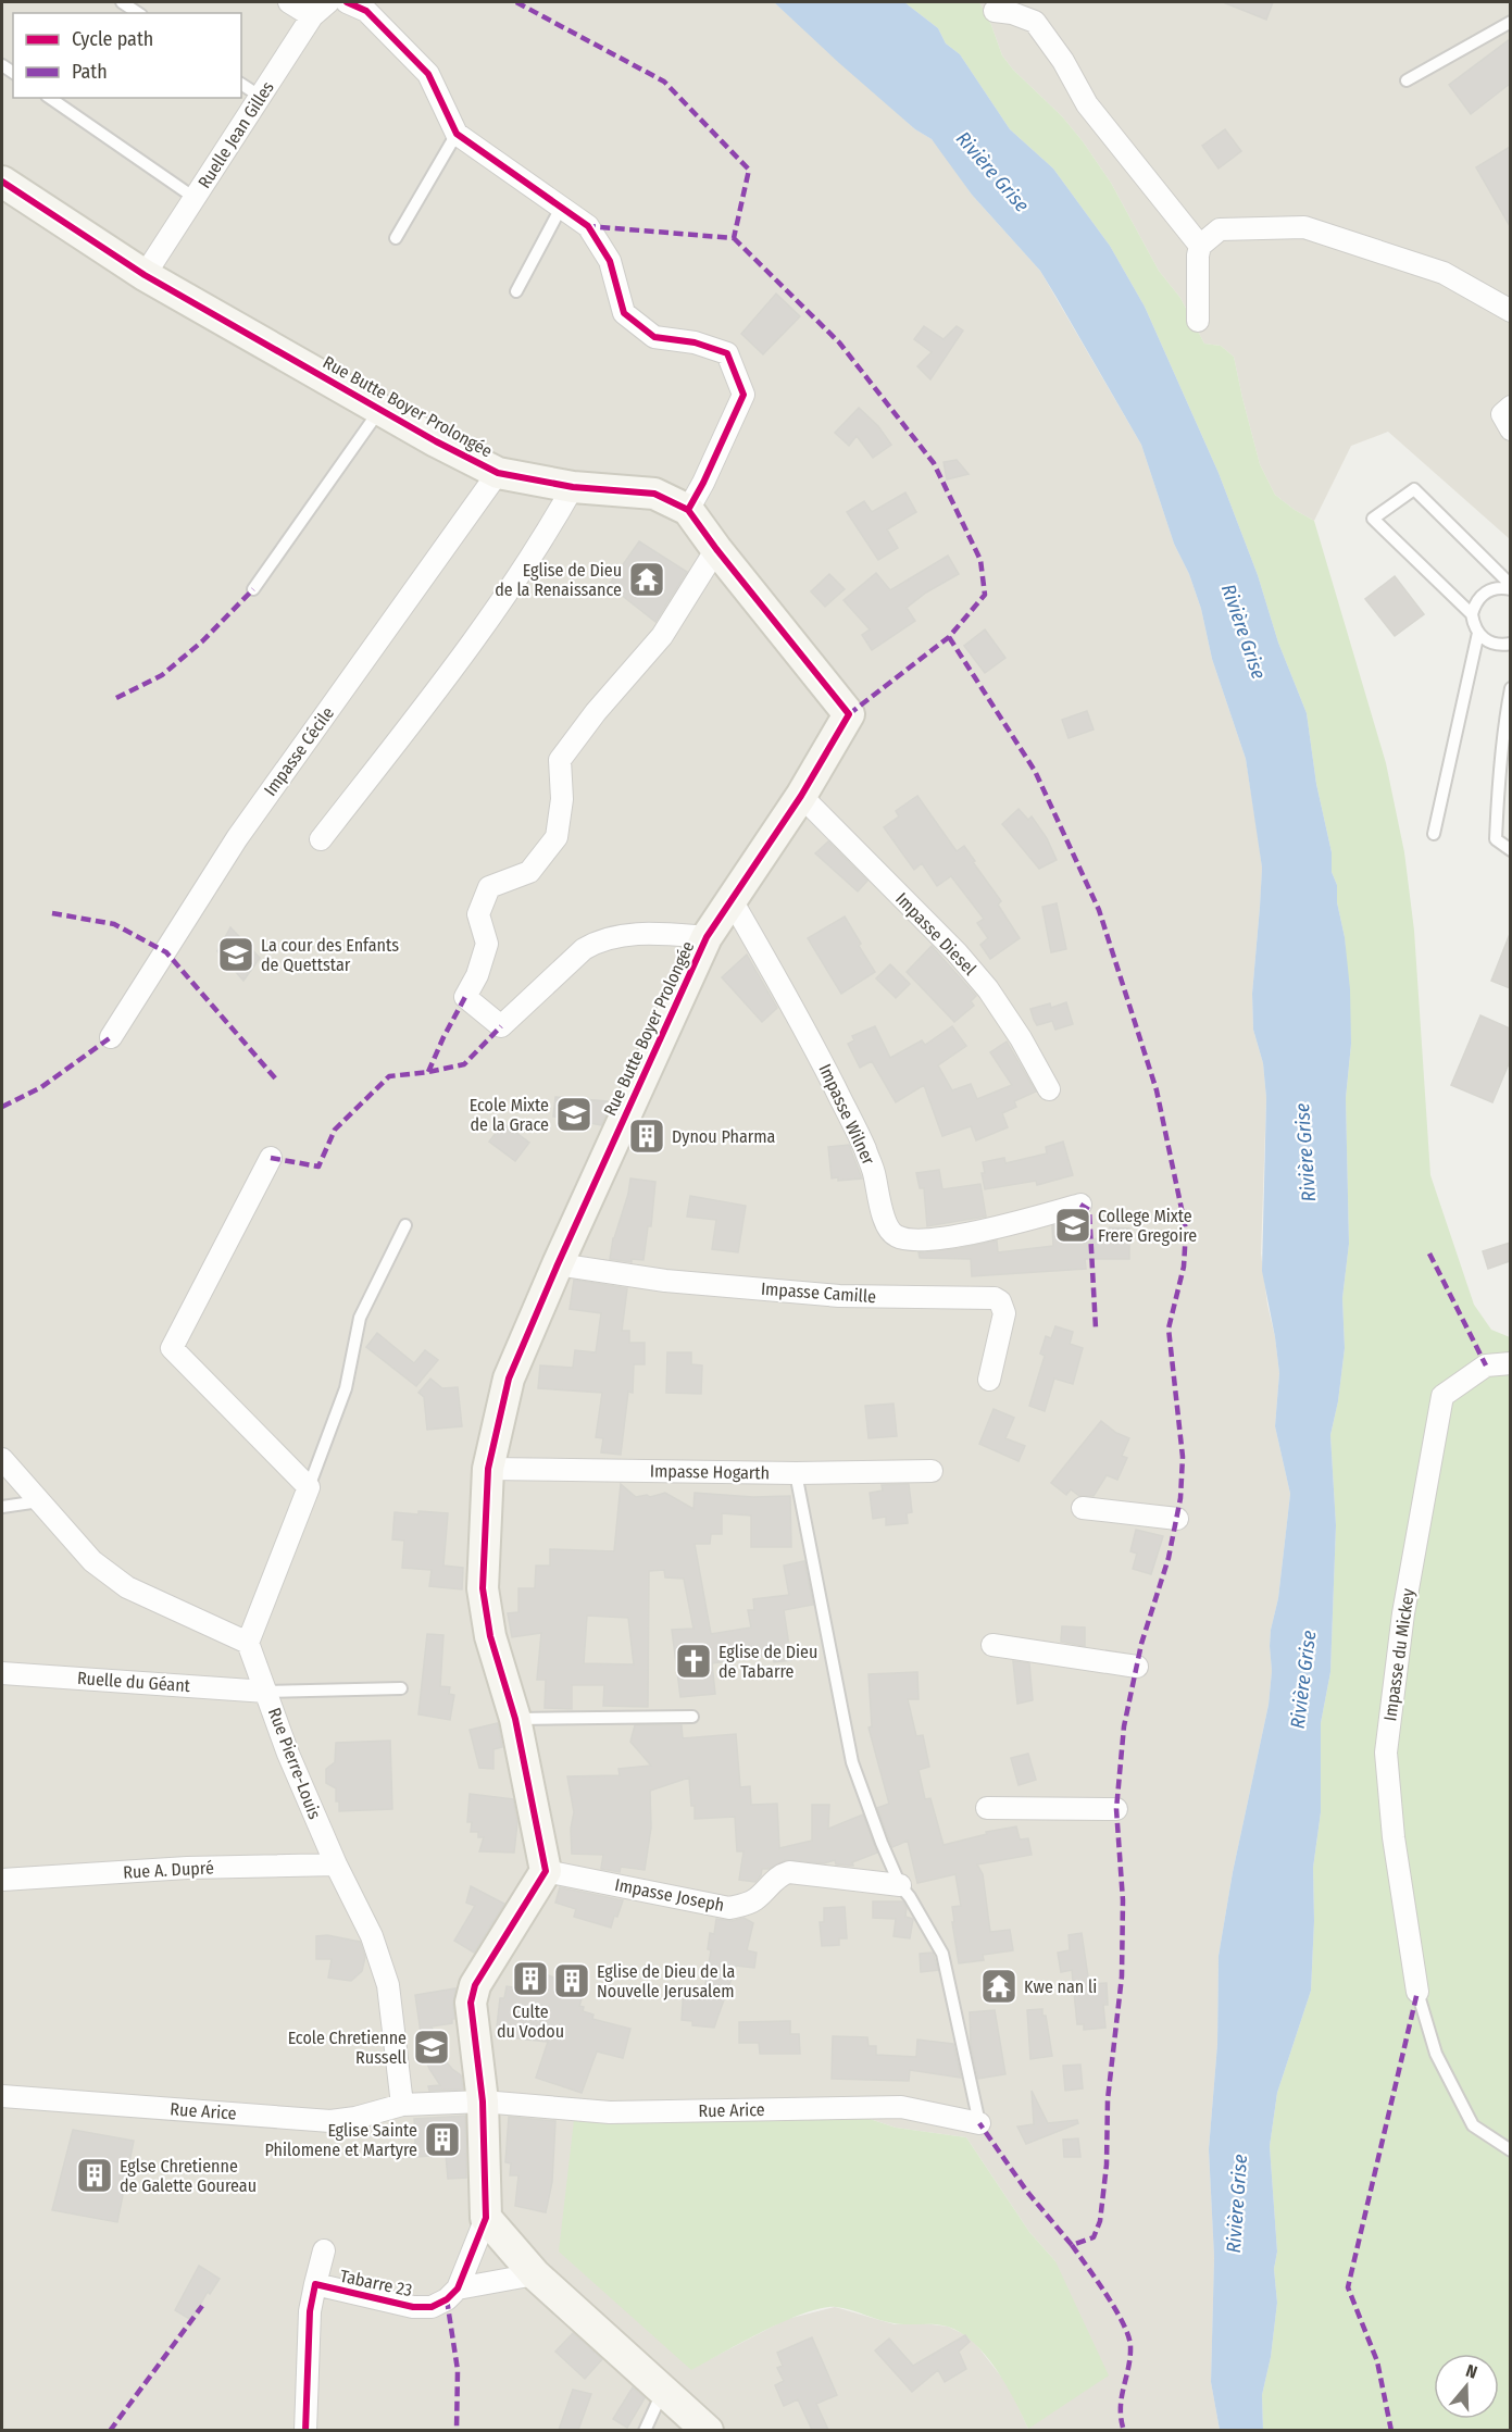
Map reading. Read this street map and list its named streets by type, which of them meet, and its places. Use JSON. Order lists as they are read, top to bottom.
{
  "streets": {
    "street": [
      "Ruelle Jean Gilles",
      "Rue Butte Boyer Prolongée",
      "Impasse Cécile",
      "Impasse Diesel",
      "Impasse Wilner",
      "Impasse Camille",
      "Impasse Hogarth",
      "Impasse du Mickey",
      "Ruelle du Géant",
      "Rue Pierre-Louis",
      "Rue A. Dupré",
      "Impasse Joseph",
      "Rue Arice",
      "Tabarre 23"
    ]
  },
  "crossings": [
    ["Ruelle Jean Gilles", "Rue Butte Boyer Prolongée"],
    ["Rue Butte Boyer Prolongée", "Impasse Cécile"],
    ["Rue Butte Boyer Prolongée", "Impasse Diesel"],
    ["Rue Butte Boyer Prolongée", "Impasse Wilner"],
    ["Rue Butte Boyer Prolongée", "Impasse Camille"],
    ["Rue Butte Boyer Prolongée", "Impasse Hogarth"],
    ["Rue Butte Boyer Prolongée", "Impasse Joseph"],
    ["Ruelle du Géant", "Rue Pierre-Louis"],
    ["Rue Pierre-Louis", "Rue A. Dupré"],
    ["Rue Pierre-Louis", "Rue Arice"]
  ],
  "water": ["Rivière Grise"],
  "places": {
    "temple": ["Eglise de Dieu de la Renaissance", "Kwe nan li"],
    "school or university": [
      "La cour des Enfants de Quettstar",
      "Ecole Mixte de la Grace",
      "College Mixte Frere Gregoire",
      "Ecole Chretienne Russell"
    ],
    "building": [
      "Dynou Pharma",
      "Culte du Vodou",
      "Eglise de Dieu de la Nouvelle Jerusalem",
      "Eglise Sainte Philomene et Martyre",
      "Eglse Chretienne de Galette Goureau"
    ],
    "church": ["Eglise de Dieu de Tabarre"]
  },
  "legend": ["Cycle path", "Path"],
  "north": "top"
}
